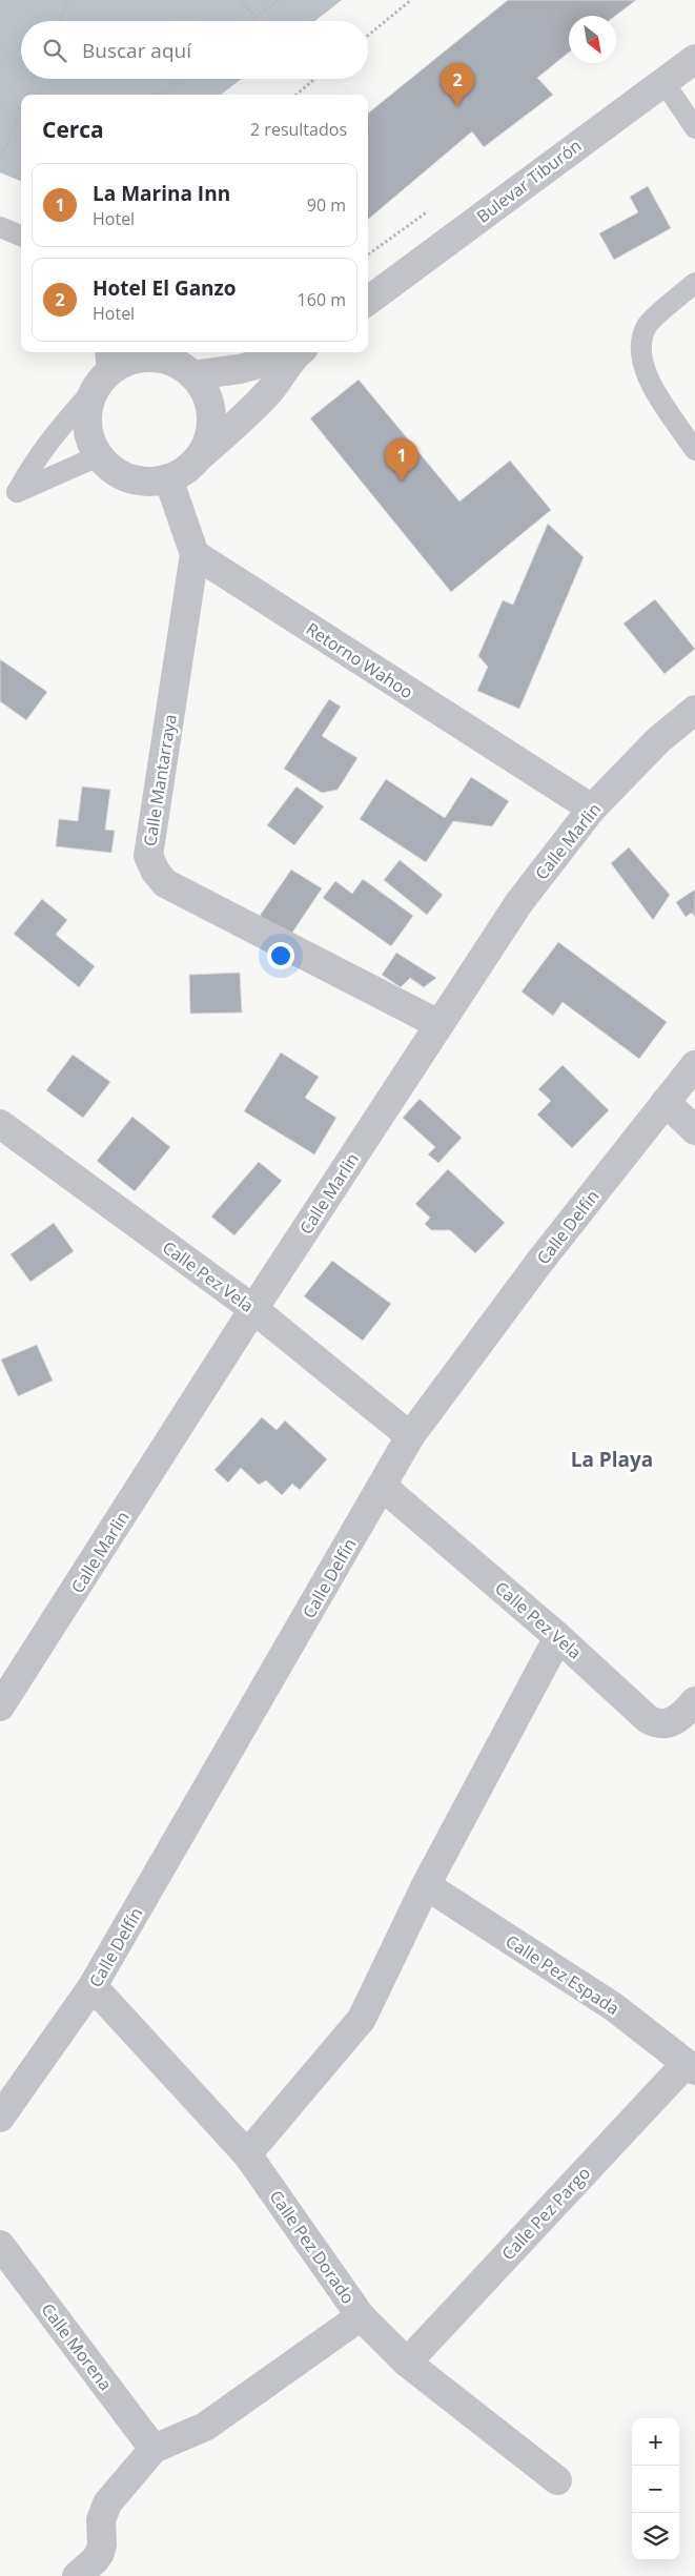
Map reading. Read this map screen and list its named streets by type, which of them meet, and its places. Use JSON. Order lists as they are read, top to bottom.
{
  "streets": {
    "street": [
      "Bulevar Tiburón",
      "Retorno Wahoo",
      "Calle Mantarraya",
      "Calle Marlin",
      "Calle Delfín",
      "Calle Pez Vela",
      "Calle Pez Espada",
      "Calle Pez Pargo",
      "Calle Pez Dorado",
      "Calle Morena"
    ]
  },
  "crossings": [
    ["Retorno Wahoo", "Calle Mantarraya"],
    ["Retorno Wahoo", "Calle Marlin"],
    ["Calle Mantarraya", "Calle Marlin"],
    ["Calle Marlin", "Calle Pez Vela"],
    ["Calle Delfín", "Calle Pez Vela"],
    ["Calle Delfín", "Calle Pez Dorado"],
    ["Calle Pez Espada", "Calle Pez Pargo"],
    ["Calle Pez Pargo", "Calle Pez Dorado"]
  ],
  "districts": ["La Playa"],
  "north": "bottom right",
  "page": {
    "search": "Buscar aquí",
    "pins": ["2", "1"],
    "heading": ["Cerca", "2 resultados"],
    "list": [
      {
        "mark": "1",
        "name": "La Marina Inn",
        "note": "Hotel",
        "value": "90 m"
      },
      {
        "mark": "2",
        "name": "Hotel El Ganzo",
        "note": "Hotel",
        "value": "160 m"
      }
    ],
    "map_buttons": ["+", "−"]
  }
}
